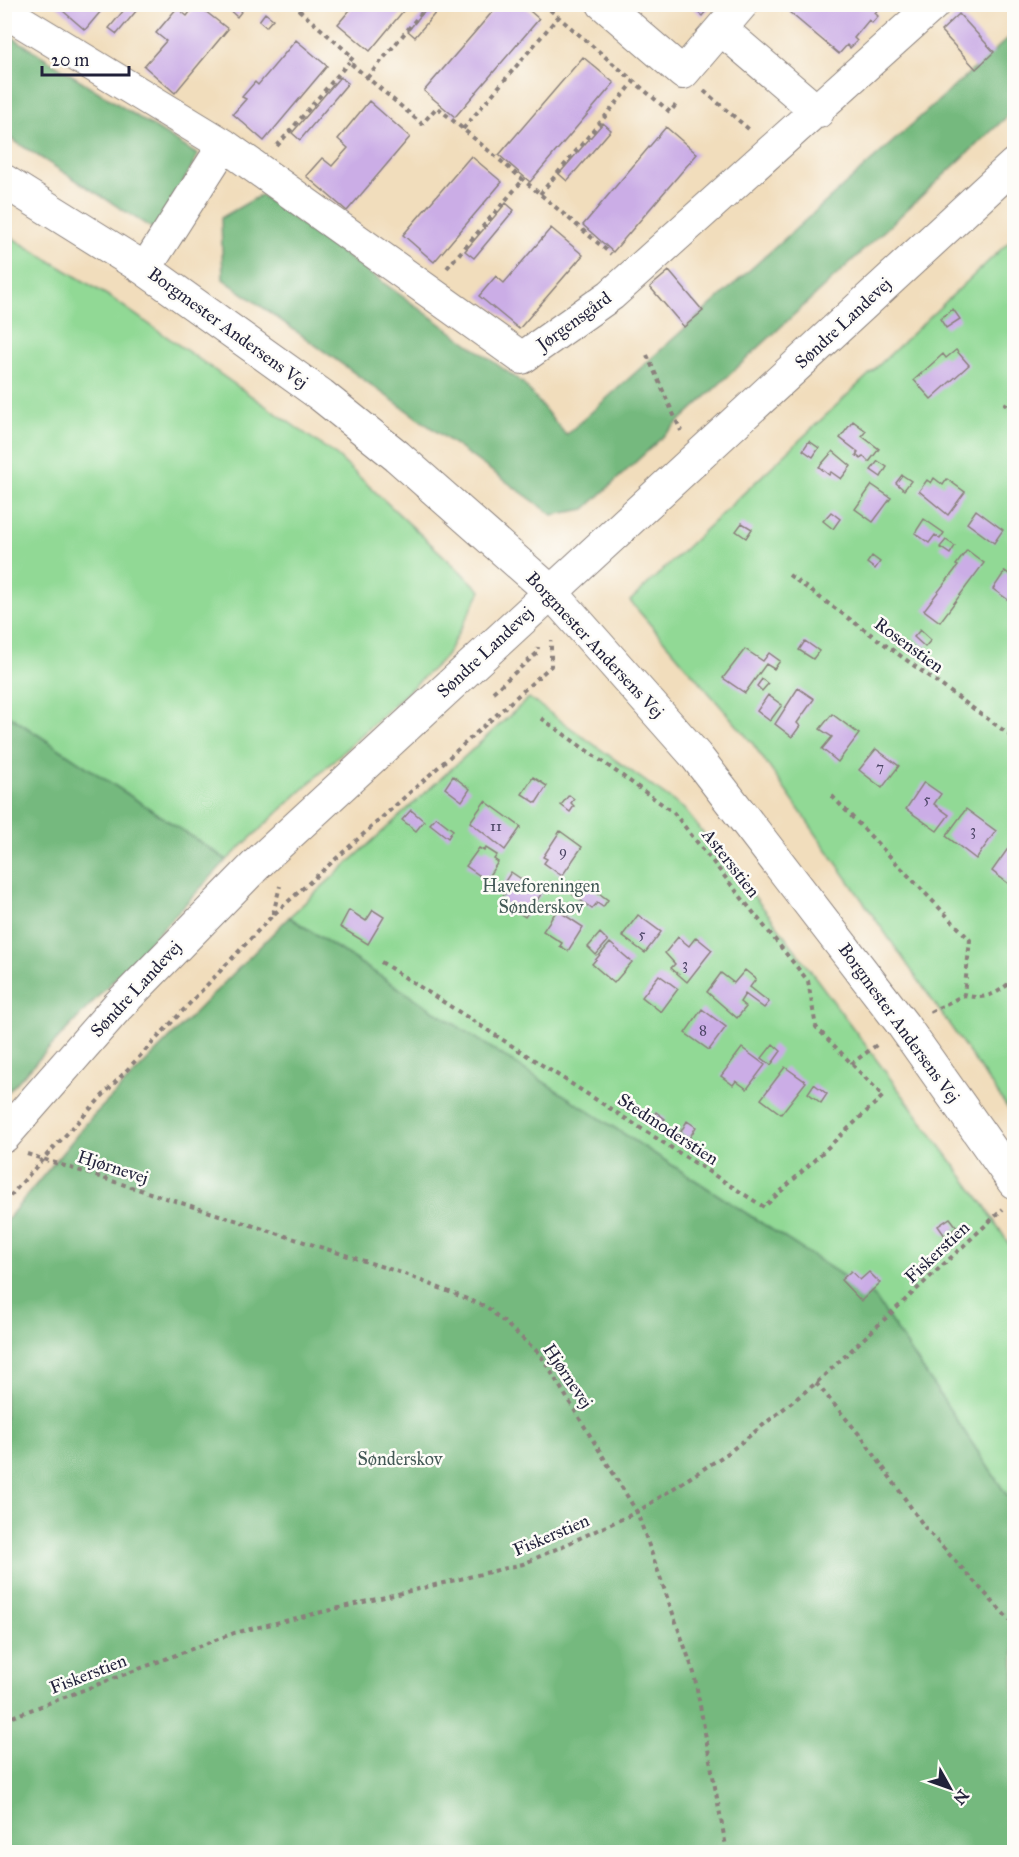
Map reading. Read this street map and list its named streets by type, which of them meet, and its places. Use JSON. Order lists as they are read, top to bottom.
{
  "streets": {
    "street": ["Jørgensgård", "Søndre Landevej", "Borgmester Andersens Vej"],
    "path": [
      "Rosenstien",
      "Astersstien",
      "Stedmoderstien",
      "Hjørnevej",
      "Fiskerstien"
    ]
  },
  "crossings": [
    ["Søndre Landevej", "Borgmester Andersens Vej"],
    ["Søndre Landevej", "Hjørnevej"],
    ["Borgmester Andersens Vej", "Fiskerstien"],
    ["Astersstien", "Stedmoderstien"],
    ["Hjørnevej", "Fiskerstien"]
  ],
  "parks": ["Haveforeningen Sønderskov", "Sønderskov"],
  "house_numbers": [
    "7",
    "5",
    "11",
    "3",
    "9",
    "5",
    "3",
    "8"
  ],
  "scale_bar": "20 m",
  "north": "bottom right"
}
